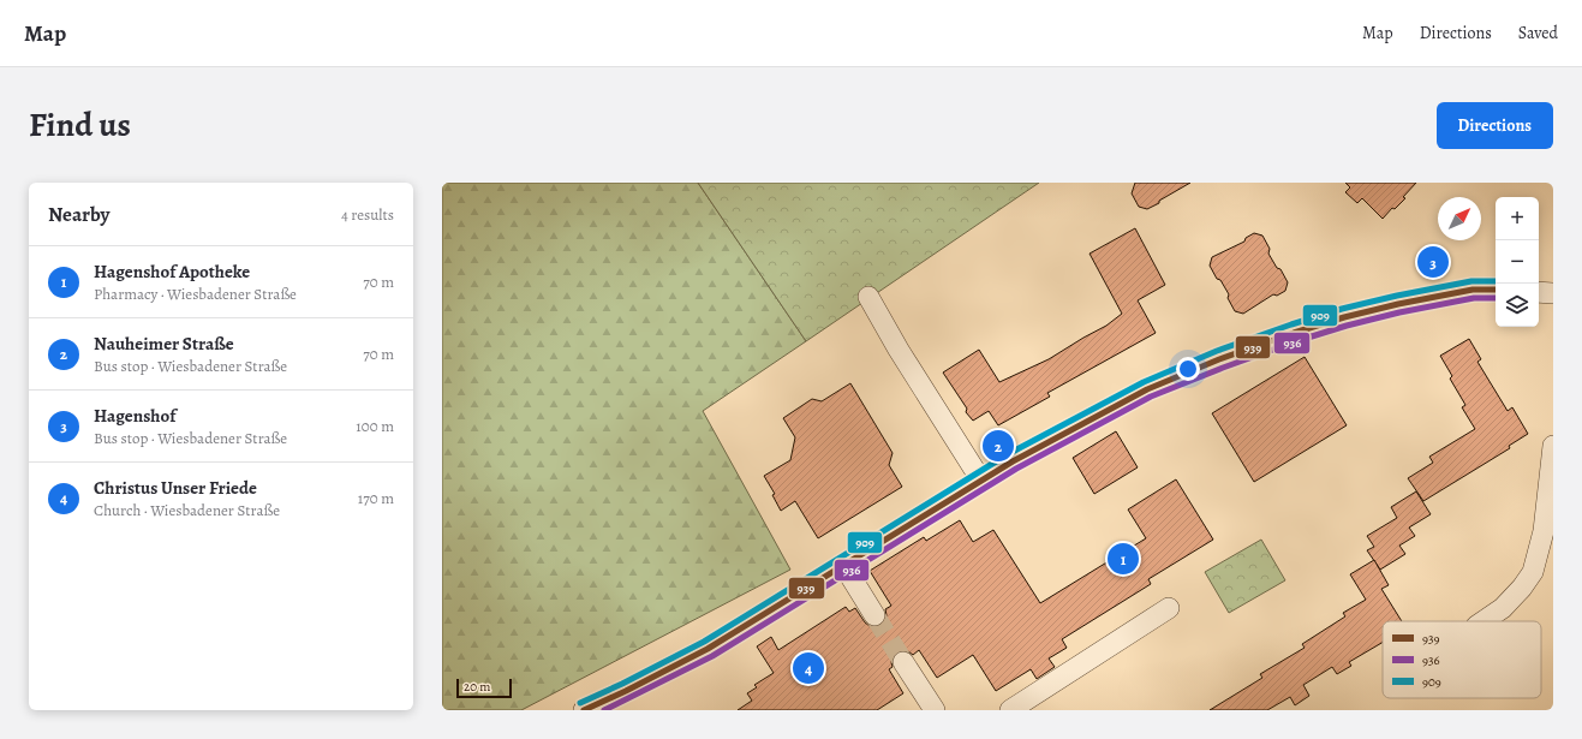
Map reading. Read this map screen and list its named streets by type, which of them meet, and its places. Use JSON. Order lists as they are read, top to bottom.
{
  "lines": ["transit line 909", "transit line 939", "transit line 936"],
  "legend": ["939", "936", "909"],
  "scale_bar": "20 m",
  "north": "top right",
  "page": {
    "header": "Map",
    "nav": ["Map", "Directions", "Saved"],
    "title": "Find us",
    "buttons": "Directions",
    "heading": ["Nearby", "4 results"],
    "map_buttons": ["+", "−"],
    "pins": [
      "3",
      "2",
      "1",
      "4"
    ],
    "list": [
      {
        "mark": "1",
        "name": "Hagenshof Apotheke",
        "note": "Pharmacy · Wiesbadener Straße",
        "value": "70 m"
      },
      {
        "mark": "2",
        "name": "Nauheimer Straße",
        "note": "Bus stop · Wiesbadener Straße",
        "value": "70 m"
      },
      {
        "mark": "3",
        "name": "Hagenshof",
        "note": "Bus stop · Wiesbadener Straße",
        "value": "100 m"
      },
      {
        "mark": "4",
        "name": "Christus Unser Friede",
        "note": "Church · Wiesbadener Straße",
        "value": "170 m"
      }
    ],
    "scale": "20 m"
  }
}
